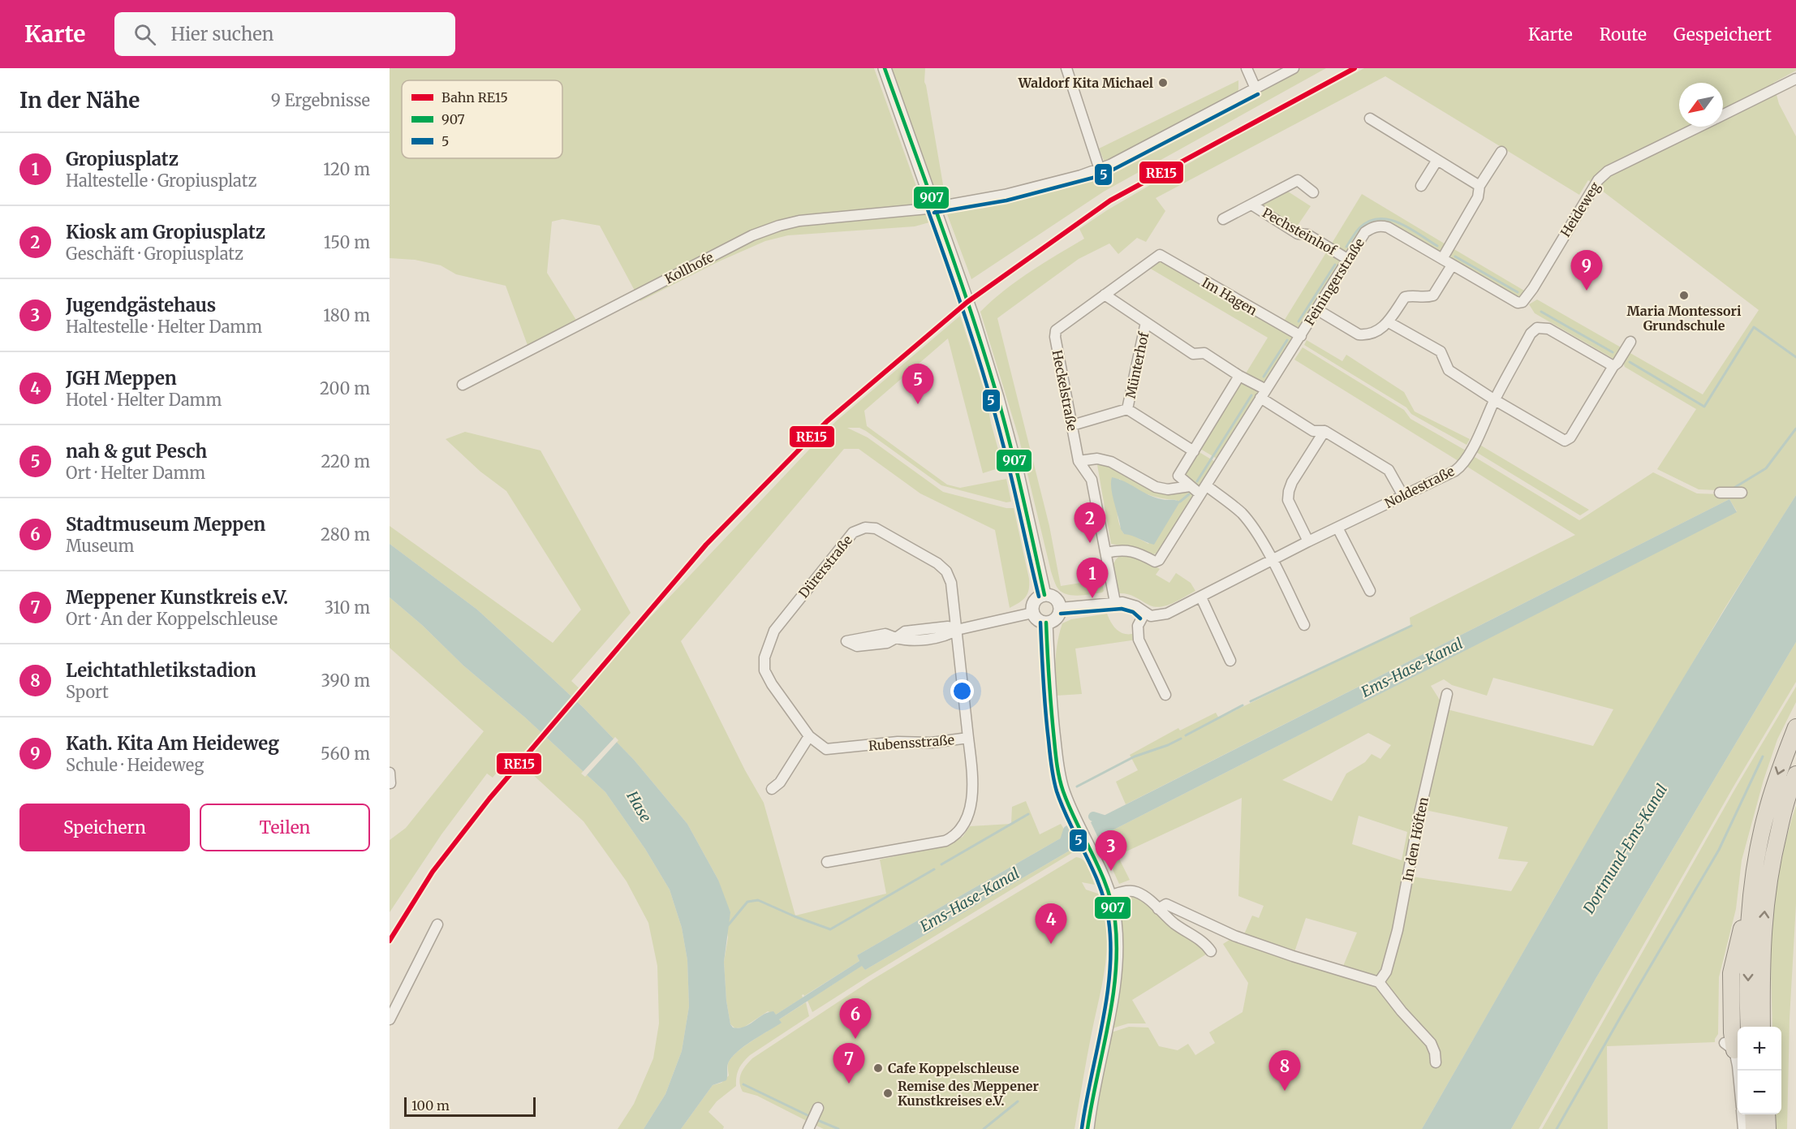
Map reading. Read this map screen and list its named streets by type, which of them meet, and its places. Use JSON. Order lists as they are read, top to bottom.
{
  "streets": {
    "street": [
      "Heideweg",
      "Pechsteinhof",
      "Kollhofe",
      "Feiningerstraße",
      "Im Hagen",
      "Münterhof",
      "Heckelstraße",
      "Noldestraße",
      "Dürerstraße",
      "Rubensstraße",
      "In den Höften"
    ]
  },
  "crossings": [
    ["Heideweg", "Feiningerstraße"],
    ["Pechsteinhof", "Feiningerstraße"],
    ["Feiningerstraße", "Im Hagen"],
    ["Feiningerstraße", "Münterhof"],
    ["Im Hagen", "Heckelstraße"],
    ["Münterhof", "Heckelstraße"],
    ["Münterhof", "Noldestraße"],
    ["Dürerstraße", "Rubensstraße"]
  ],
  "water": ["Ems-Hase-Kanal", "Hase", "Dortmund-Ems-Kanal"],
  "places": [
    "Waldorf Kita Michael",
    "Maria Montessori Grundschule",
    "Cafe Koppelschleuse",
    "Remise des Meppener Kunstkreises e.V."
  ],
  "lines": ["rail line RE15", "transit line 907", "transit line 5"],
  "legend": ["Bahn RE15", "907", "5"],
  "scale_bar": "100 m",
  "north": "bottom left",
  "page": {
    "header": "Karte",
    "search": "Hier suchen",
    "nav": ["Karte", "Route", "Gespeichert"],
    "heading": ["In der Nähe", "9 Ergebnisse"],
    "list": [
      {
        "mark": "1",
        "name": "Gropiusplatz",
        "note": "Haltestelle · Gropiusplatz",
        "value": "120 m"
      },
      {
        "mark": "2",
        "name": "Kiosk am Gropiusplatz",
        "note": "Geschäft · Gropiusplatz",
        "value": "150 m"
      },
      {
        "mark": "3",
        "name": "Jugendgästehaus",
        "note": "Haltestelle · Helter Damm",
        "value": "180 m"
      },
      {
        "mark": "4",
        "name": "JGH Meppen",
        "note": "Hotel · Helter Damm",
        "value": "200 m"
      },
      {
        "mark": "5",
        "name": "nah & gut Pesch",
        "note": "Ort · Helter Damm",
        "value": "220 m"
      },
      {
        "mark": "6",
        "name": "Stadtmuseum Meppen",
        "note": "Museum",
        "value": "280 m"
      },
      {
        "mark": "7",
        "name": "Meppener Kunstkreis e.V.",
        "note": "Ort · An der Koppelschleuse",
        "value": "310 m"
      },
      {
        "mark": "8",
        "name": "Leichtathletikstadion",
        "note": "Sport",
        "value": "390 m"
      },
      {
        "mark": "9",
        "name": "Kath. Kita Am Heideweg",
        "note": "Schule · Heideweg",
        "value": "560 m"
      }
    ],
    "pins": [
      "9",
      "5",
      "2",
      "1",
      "3",
      "4",
      "6",
      "7",
      "8"
    ],
    "buttons": ["Speichern", "Teilen"],
    "map_buttons": ["+", "−"],
    "scale": "100 m"
  }
}
